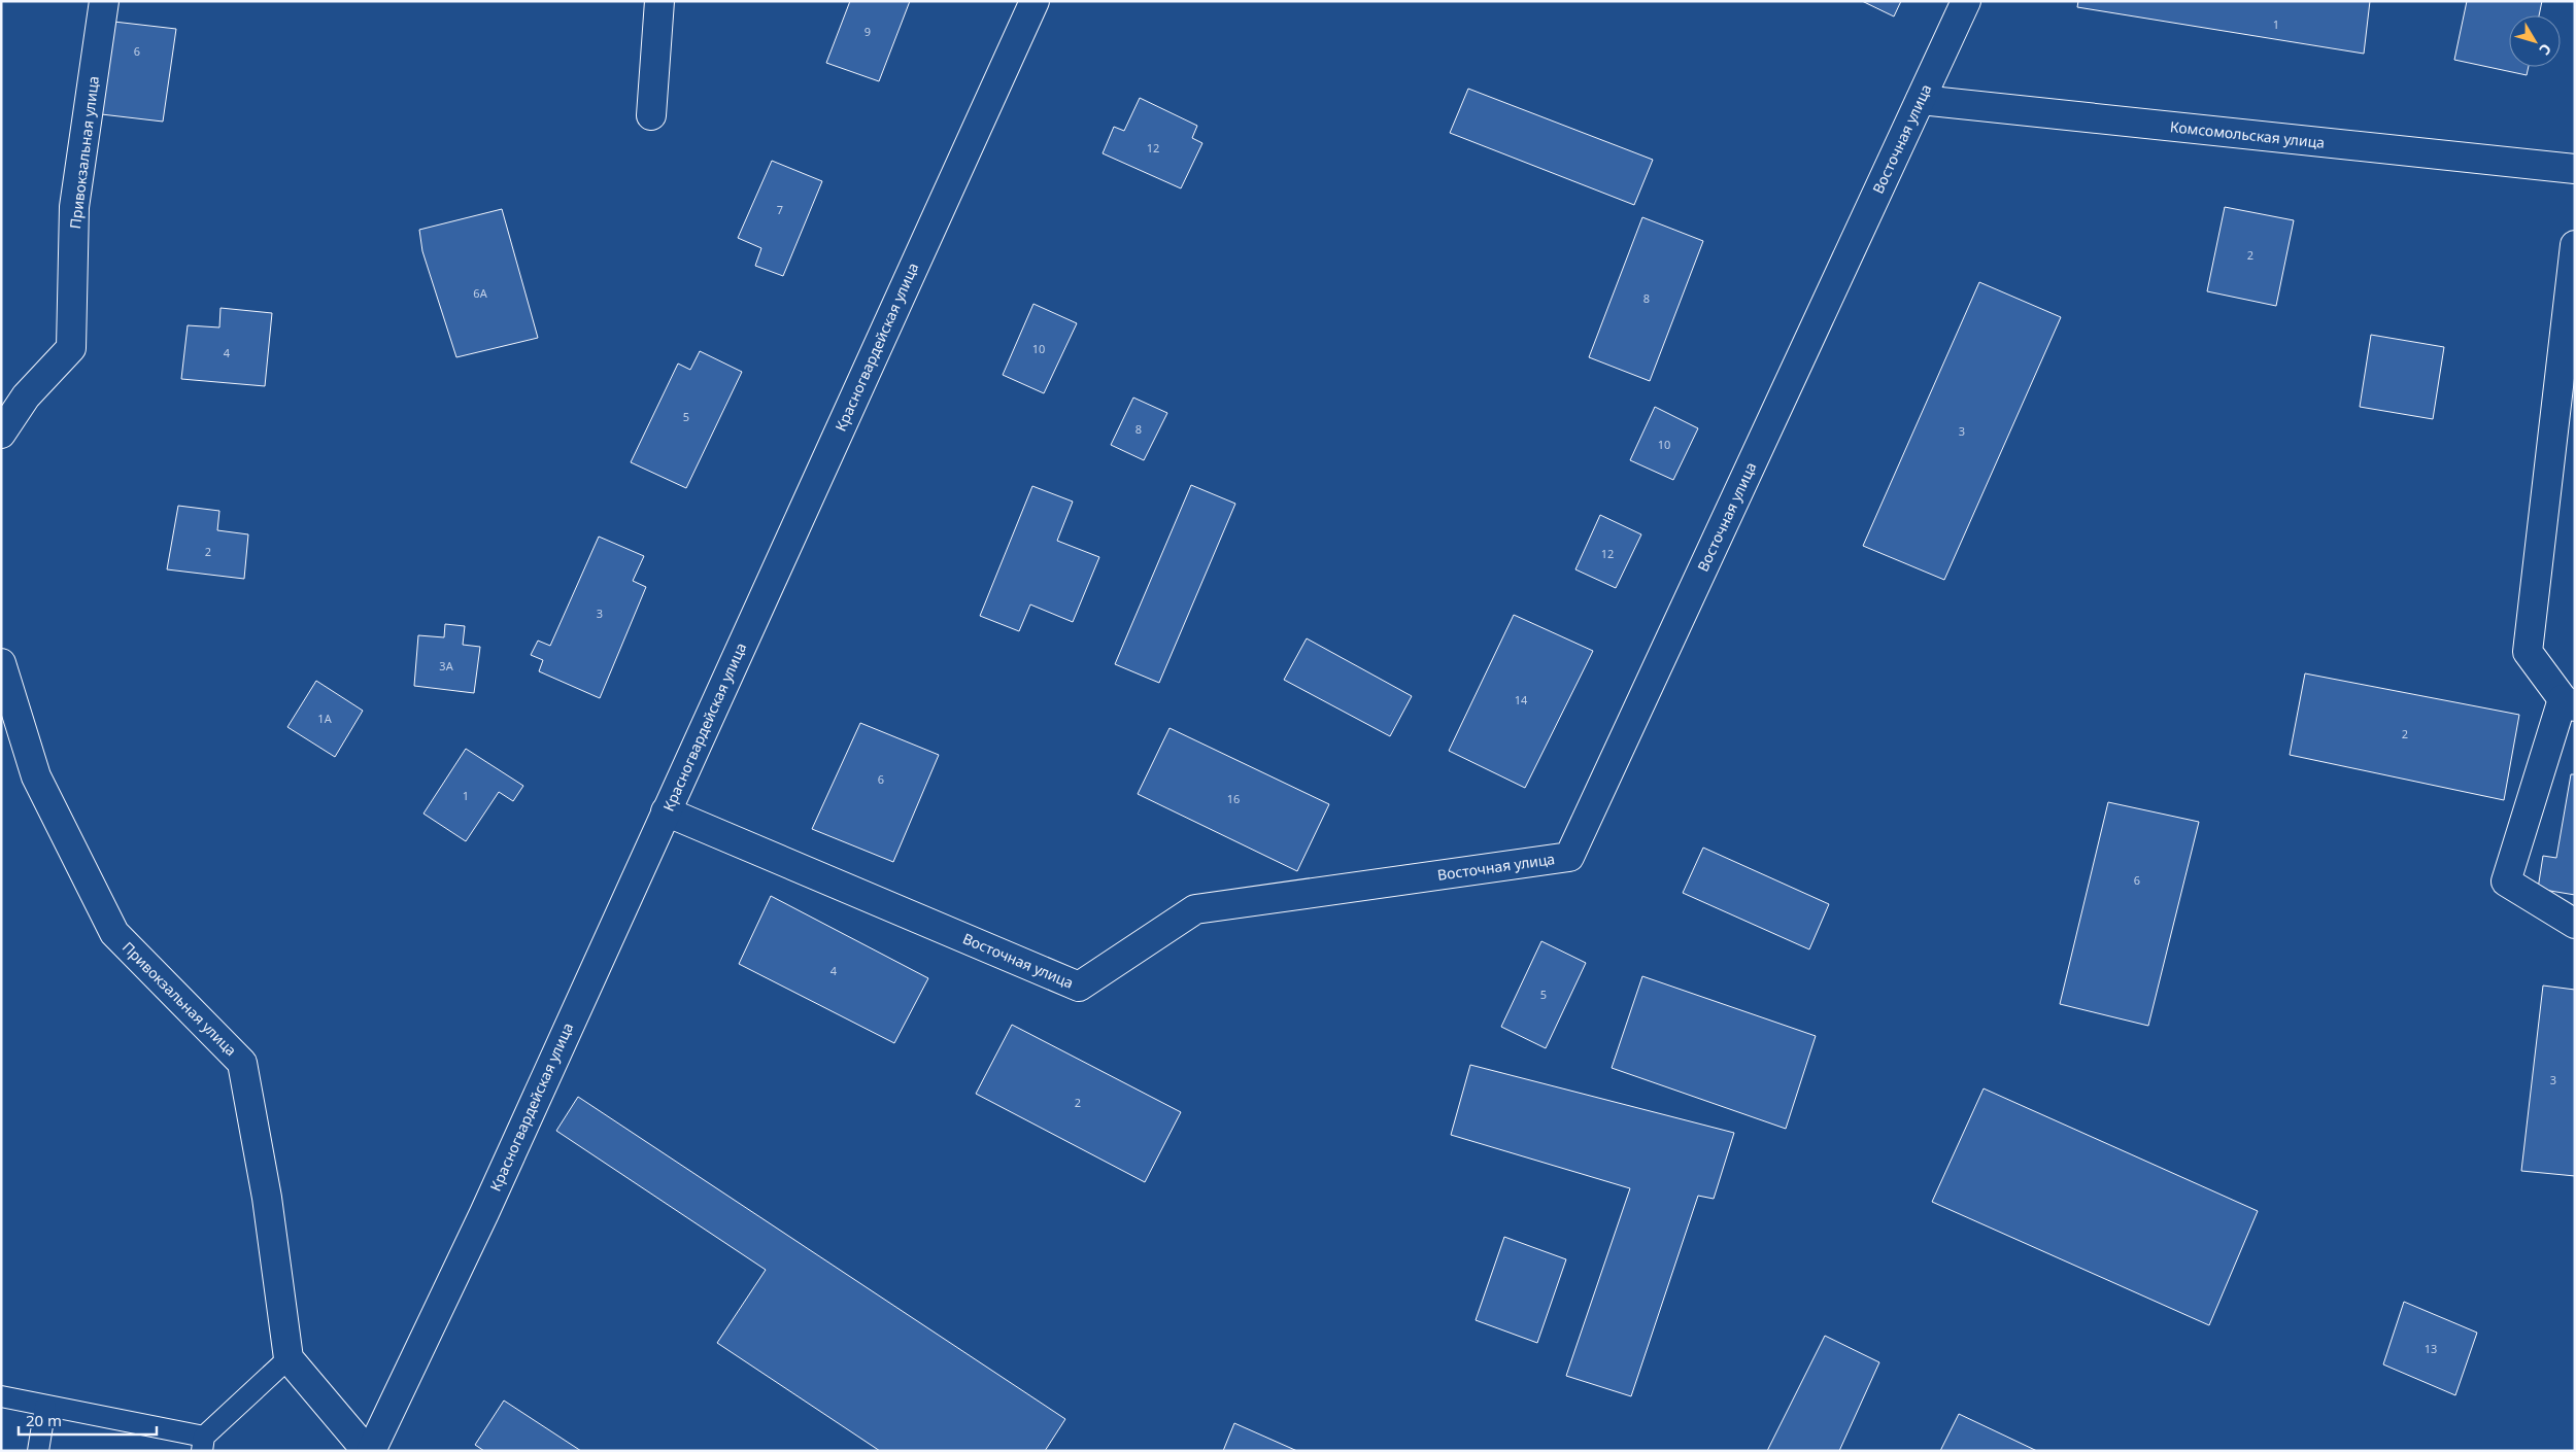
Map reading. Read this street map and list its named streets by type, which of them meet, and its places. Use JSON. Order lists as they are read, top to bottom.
{
  "streets": {
    "street": [
      "Комсомольская улица",
      "Восточная улица",
      "Привокзальная улица",
      "Красногвардейская улица"
    ]
  },
  "crossings": [
    ["Комсомольская улица", "Восточная улица"],
    ["Восточная улица", "Красногвардейская улица"]
  ],
  "house_numbers": [
    "1",
    "9",
    "6",
    "12",
    "7",
    "2",
    "6А",
    "8",
    "10",
    "4",
    "5",
    "8",
    "3",
    "10",
    "2",
    "12",
    "3",
    "3А",
    "14",
    "1А",
    "2",
    "6",
    "1",
    "16",
    "6",
    "4",
    "5",
    "3",
    "2",
    "13"
  ],
  "scale_bar": "20 m",
  "north": "bottom right"
}
